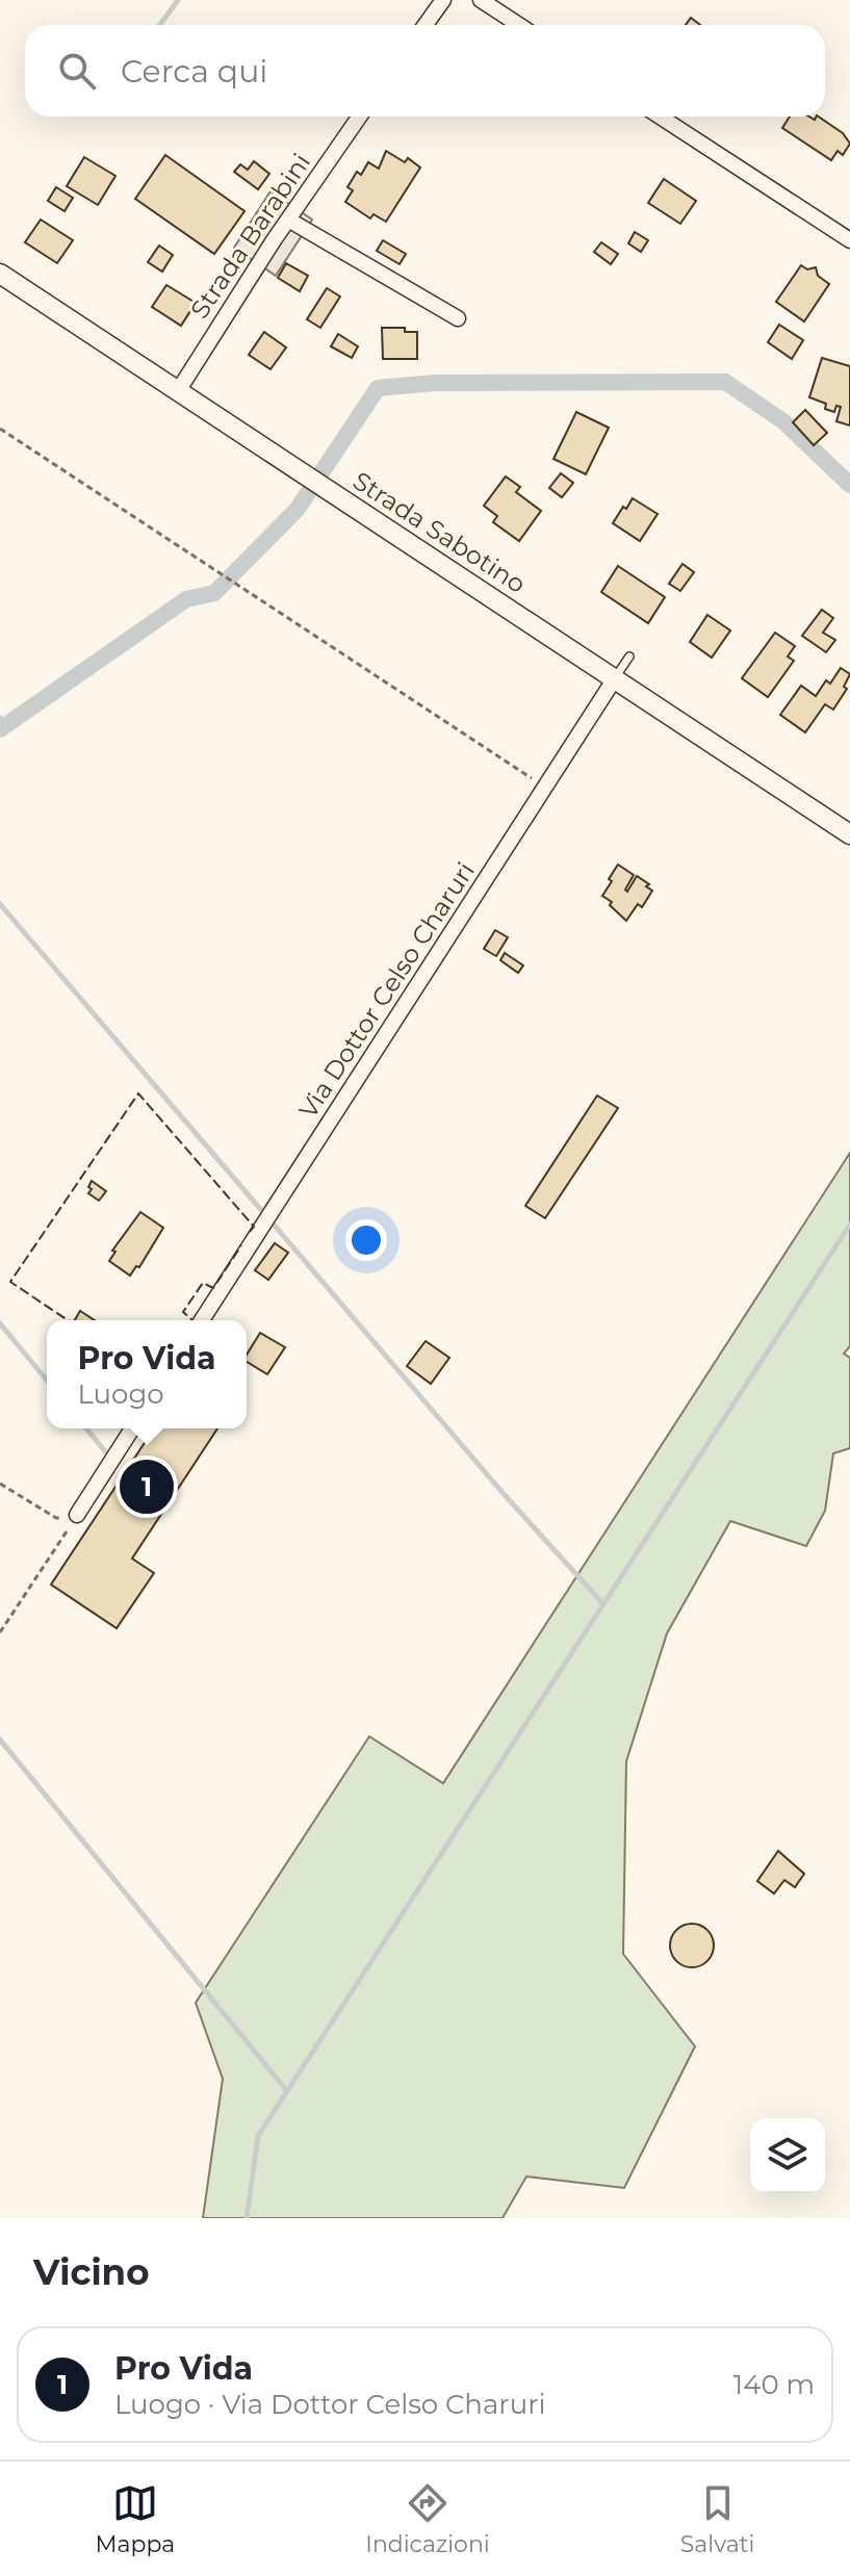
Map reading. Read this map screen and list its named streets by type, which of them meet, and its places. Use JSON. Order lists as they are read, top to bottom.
{
  "streets": {
    "street": ["Strada Barabini", "Strada Sabotino", "Via Dottor Celso Charuri"]
  },
  "crossings": [
    ["Strada Barabini", "Strada Sabotino"],
    ["Strada Sabotino", "Via Dottor Celso Charuri"]
  ],
  "page": {
    "search": "Cerca qui",
    "popup": ["Pro Vida", "Luogo"],
    "pins": "1",
    "heading": "Vicino",
    "list": [
      {
        "mark": "1",
        "name": "Pro Vida",
        "note": "Luogo · Via Dottor Celso Charuri",
        "value": "140 m"
      }
    ],
    "nav": ["Mappa", "Indicazioni", "Salvati"]
  }
}
